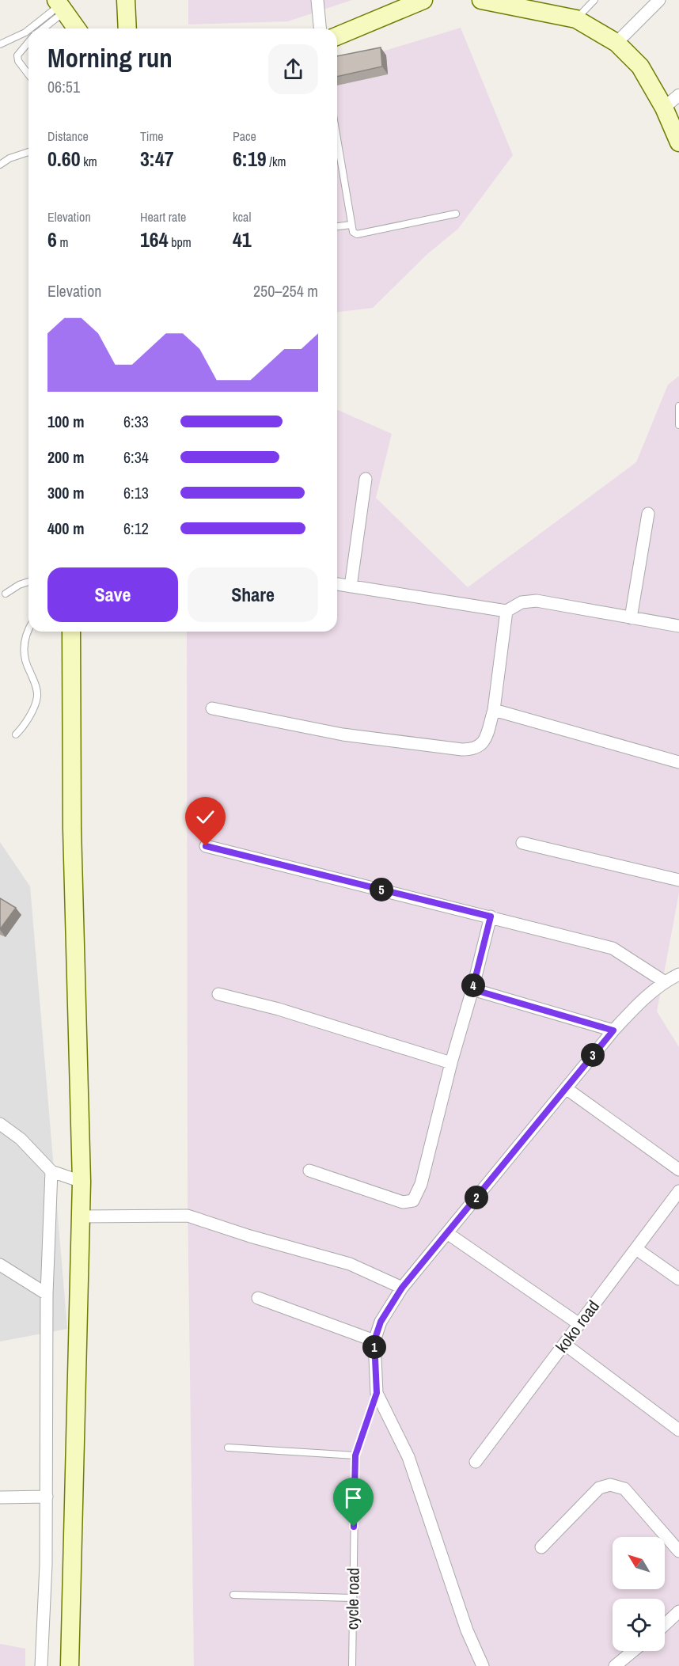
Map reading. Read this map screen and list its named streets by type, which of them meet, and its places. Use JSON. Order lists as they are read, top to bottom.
{
  "streets": {
    "street": ["koko road"],
    "lane": ["cycle road"]
  },
  "north": "top left",
  "page": {
    "heading": ["Morning run", "06:51"],
    "stats": [
      ["Distance", "0.60 km"],
      ["Time", "3:47"],
      ["Pace", "6:19 /km"],
      ["Elevation", "6 m"],
      ["Heart rate", "164 bpm"],
      ["kcal", "41"]
    ],
    "chart": ["Elevation", "250–254 m"],
    "list": [
      {
        "name": "100 m",
        "note": "6:33"
      },
      {
        "name": "200 m",
        "note": "6:34"
      },
      {
        "name": "300 m",
        "note": "6:13"
      },
      {
        "name": "400 m",
        "note": "6:12"
      }
    ],
    "buttons": ["Save", "Share"],
    "pins": [
      "5",
      "4",
      "3",
      "2",
      "1"
    ]
  }
}
